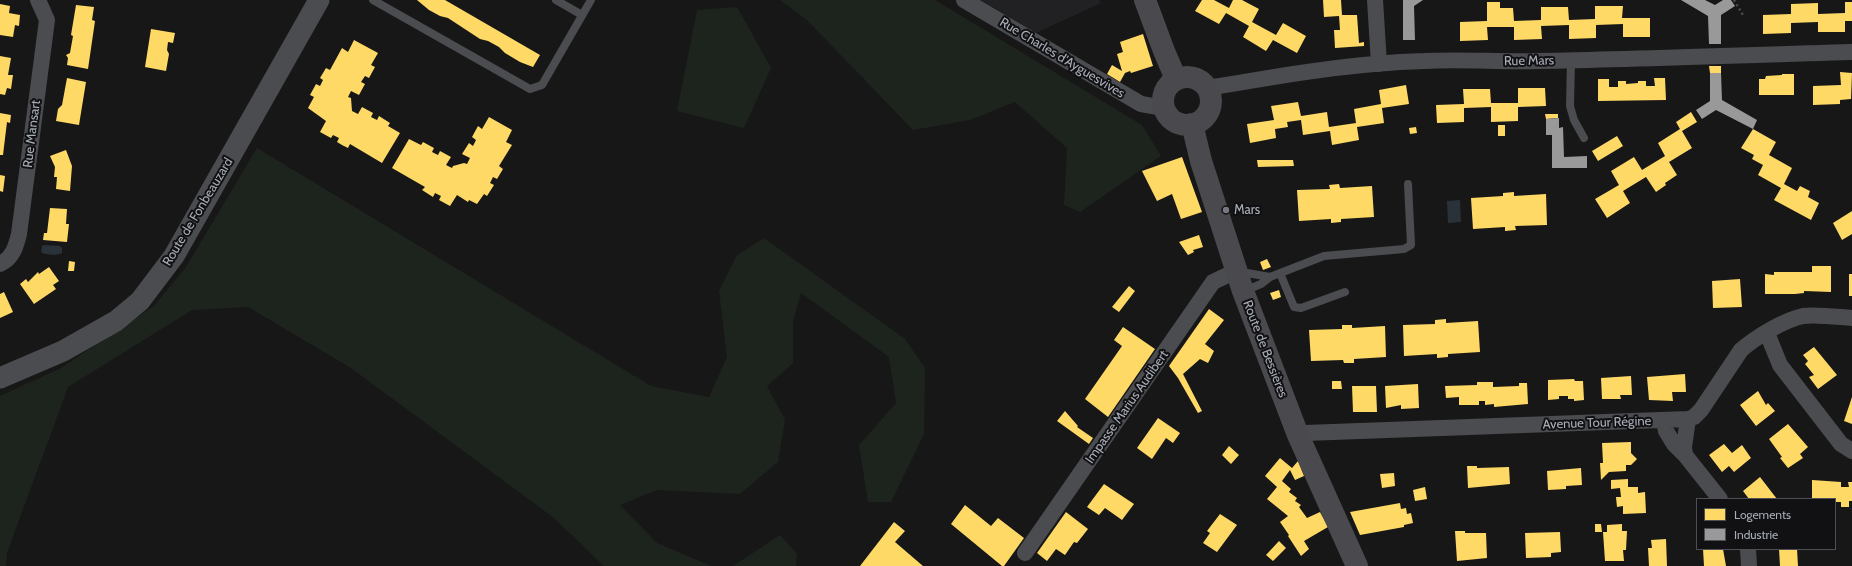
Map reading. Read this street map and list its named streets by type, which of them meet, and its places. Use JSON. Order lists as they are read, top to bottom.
{
  "streets": {
    "main road": ["Route de Bessières"],
    "street": [
      "Rue Charles d'Ayguesvives",
      "Rue Mars",
      "Rue Mansart",
      "Route de Fonbeauzard",
      "Impasse Marius Audibert",
      "Avenue Tour Régine"
    ]
  },
  "crossings": [
    ["Rue Charles d'Ayguesvives", "Rue Mars"],
    ["Rue Charles d'Ayguesvives", "Route de Bessières"],
    ["Rue Mars", "Route de Bessières"],
    ["Route de Bessières", "Impasse Marius Audibert"],
    ["Route de Bessières", "Avenue Tour Régine"]
  ],
  "places": ["Mars"],
  "legend": ["Logements", "Industrie"]
}
